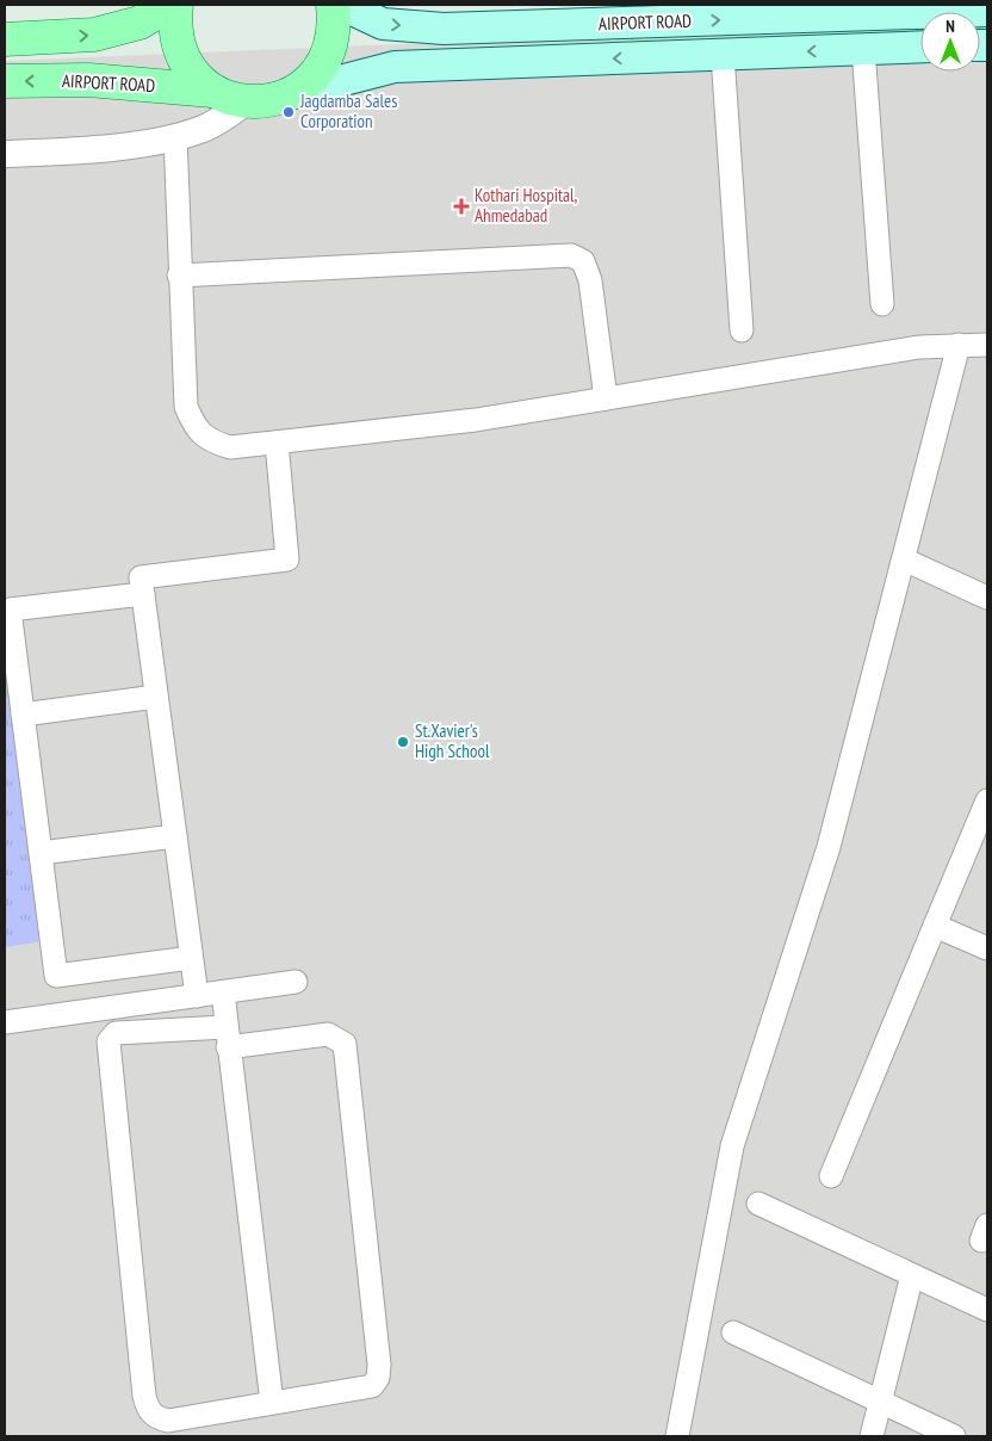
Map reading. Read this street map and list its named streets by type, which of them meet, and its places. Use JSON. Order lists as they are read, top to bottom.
{
  "streets": {
    "main road": ["AIRPORT ROAD"]
  },
  "places": {
    "other": ["Jagdamba Sales Corporation", "St.Xavier's High School"],
    "health": ["Kothari Hospital, Ahmedabad"]
  },
  "north": "top"
}
